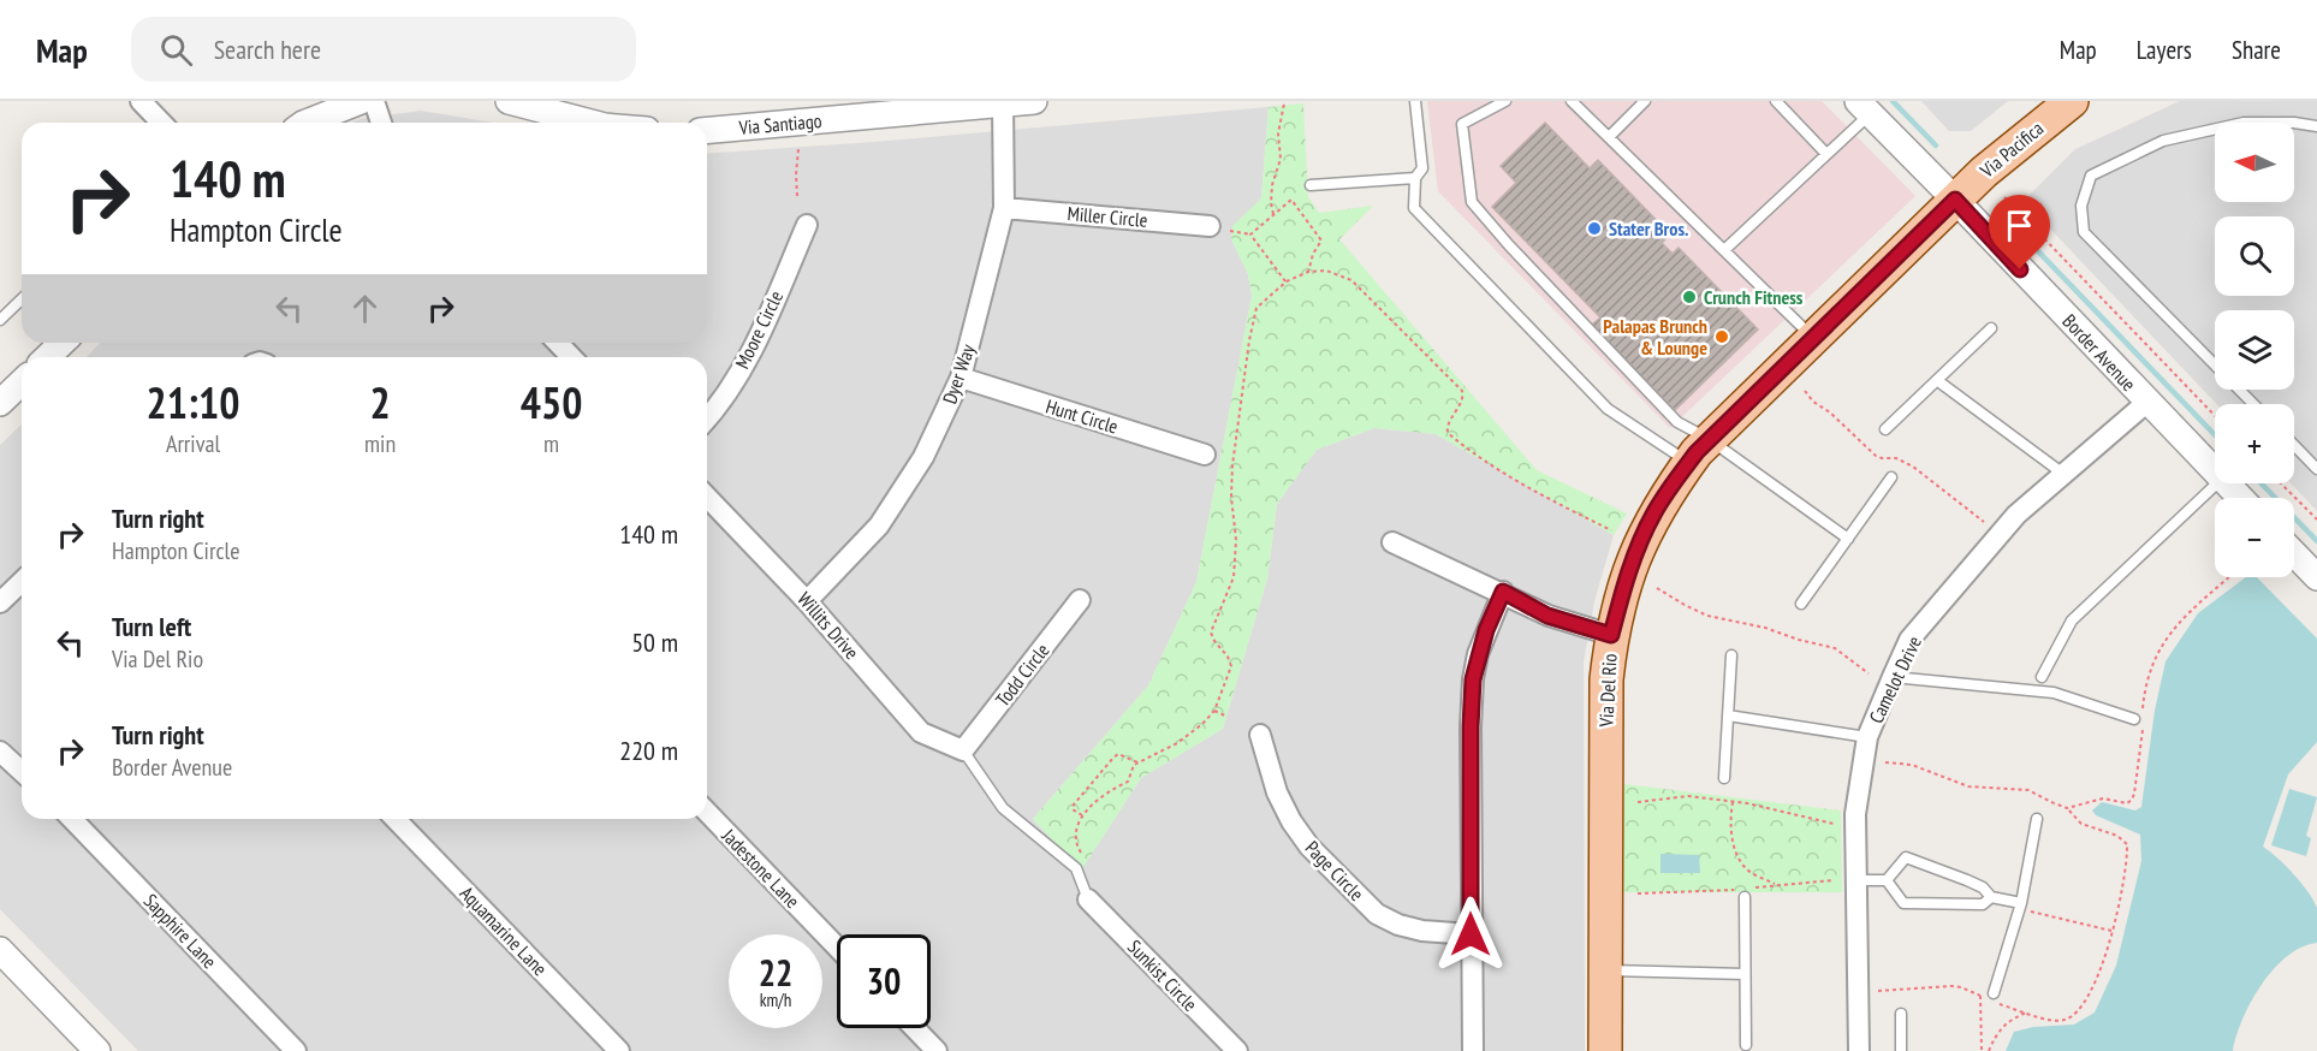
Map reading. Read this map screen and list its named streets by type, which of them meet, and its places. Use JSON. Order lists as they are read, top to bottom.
{
  "streets": {
    "main road": ["Via Pacifica", "Via Del Rio"],
    "street": [
      "Via Santiago",
      "Miller Circle",
      "Moore Circle",
      "Border Avenue",
      "Dyer Way",
      "Hunt Circle",
      "Willits Drive",
      "Todd Circle",
      "Camelot Drive",
      "Jadestone Lane",
      "Page Circle",
      "Sapphire Lane",
      "Aquamarine Lane",
      "Sunkist Circle"
    ]
  },
  "crossings": [
    ["Via Santiago", "Dyer Way"],
    ["Via Pacifica", "Border Avenue"],
    ["Via Pacifica", "Via Del Rio"],
    ["Miller Circle", "Dyer Way"],
    ["Border Avenue", "Camelot Drive"],
    ["Border Avenue", "Via Del Rio"],
    ["Dyer Way", "Hunt Circle"],
    ["Dyer Way", "Willits Drive"],
    ["Willits Drive", "Todd Circle"]
  ],
  "places": ["Stater Bros.", "Crunch Fitness", "Palapas Brunch & Lounge"],
  "north": "left",
  "page": {
    "header": "Map",
    "search": "Search here",
    "nav": ["Map", "Layers", "Share"],
    "map_buttons": ["+", "−"],
    "turn": ["140 m", "Hampton Circle"],
    "eta": [
      "21:10",
      "Arrival",
      "2",
      "min",
      "450",
      "m"
    ],
    "list": [
      {
        "name": "Turn right",
        "note": "Hampton Circle",
        "value": "140 m"
      },
      {
        "name": "Turn left",
        "note": "Via Del Rio",
        "value": "50 m"
      },
      {
        "name": "Turn right",
        "note": "Border Avenue",
        "value": "220 m"
      }
    ],
    "speed": "22 km/h",
    "limit": "30"
  }
}
